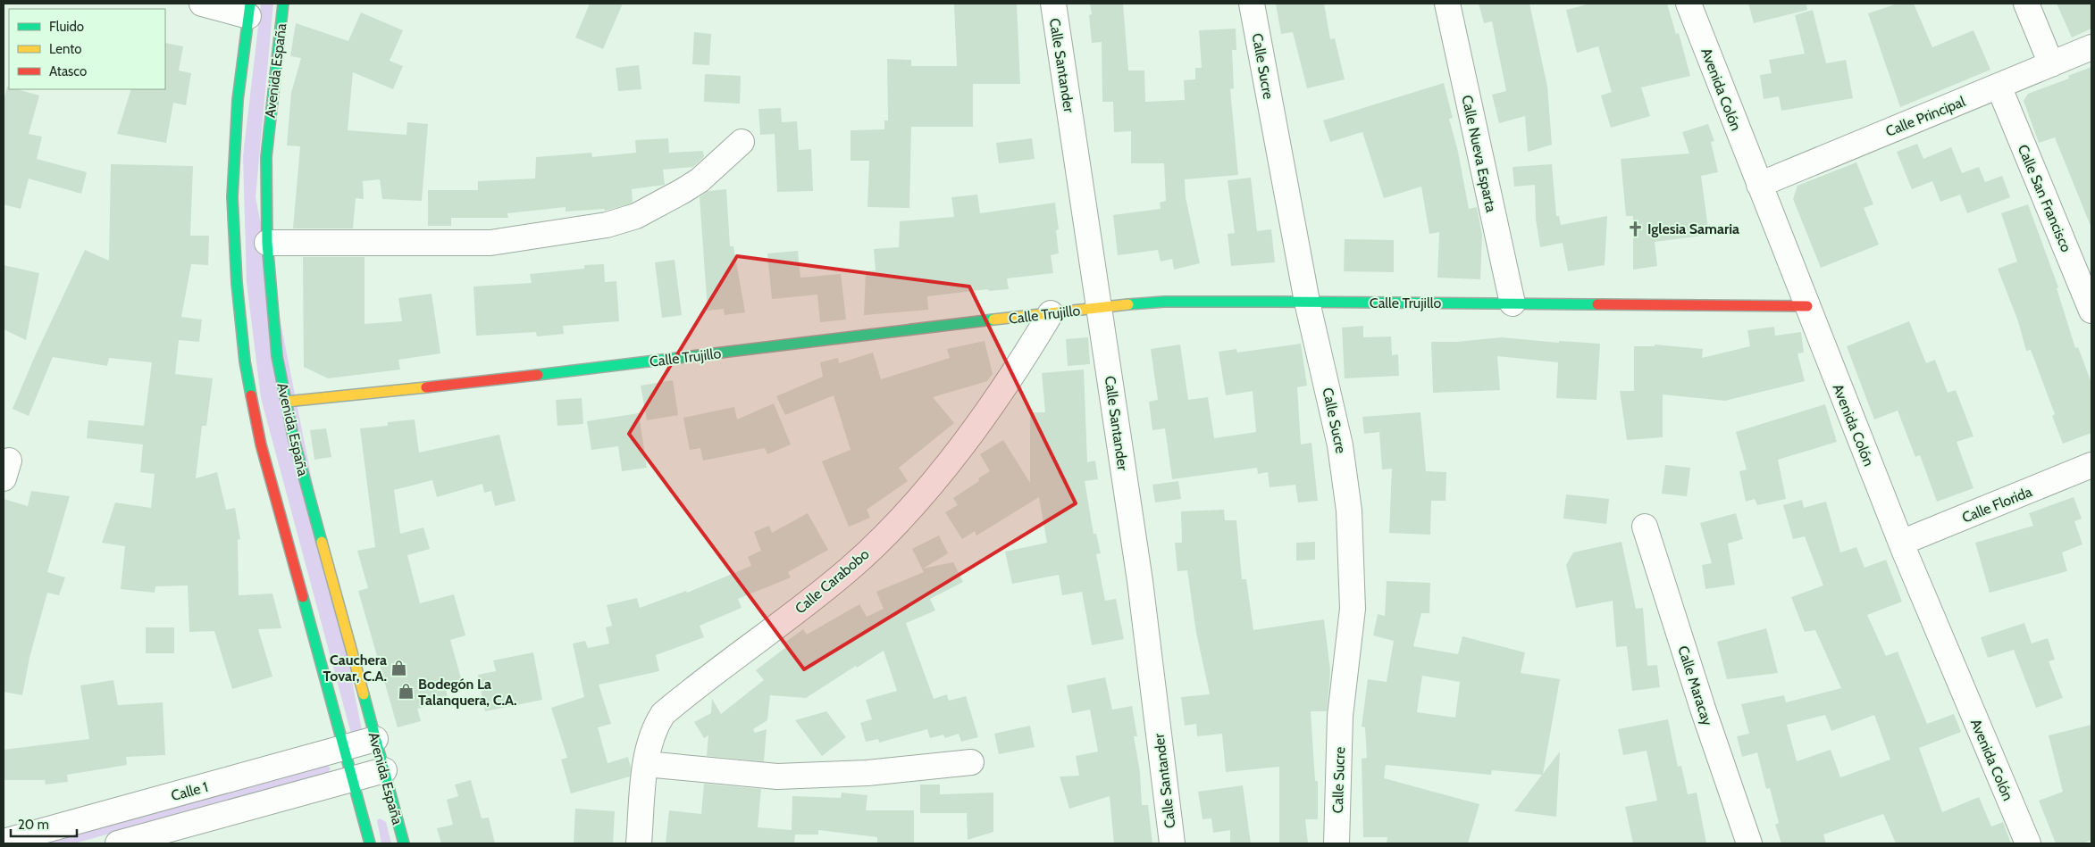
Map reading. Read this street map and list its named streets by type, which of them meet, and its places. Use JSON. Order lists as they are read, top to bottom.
{
  "streets": {
    "main road": ["Avenida España", "Calle Trujillo"],
    "street": [
      "Calle Santander",
      "Calle Sucre",
      "Avenida Colón",
      "Calle Principal",
      "Calle Nueva Esparta",
      "Calle San Francisco",
      "Calle Florida",
      "Calle Carabobo",
      "Calle Maracay",
      "Calle 1"
    ]
  },
  "crossings": [
    ["Calle Santander", "Calle Trujillo"],
    ["Calle Sucre", "Calle Trujillo"],
    ["Avenida España", "Calle Trujillo"],
    ["Avenida España", "Calle 1"],
    ["Avenida Colón", "Calle Principal"],
    ["Avenida Colón", "Calle Trujillo"],
    ["Avenida Colón", "Calle Florida"],
    ["Calle Principal", "Calle San Francisco"],
    ["Calle Nueva Esparta", "Calle Trujillo"],
    ["Calle Trujillo", "Calle Carabobo"]
  ],
  "places": {
    "church": ["Iglesia Samaria"],
    "shop": ["Cauchera Tovar, C.A.", "Bodegón La Talanquera, C.A."]
  },
  "legend": ["Fluido", "Lento", "Atasco"],
  "scale_bar": "20 m"
}
